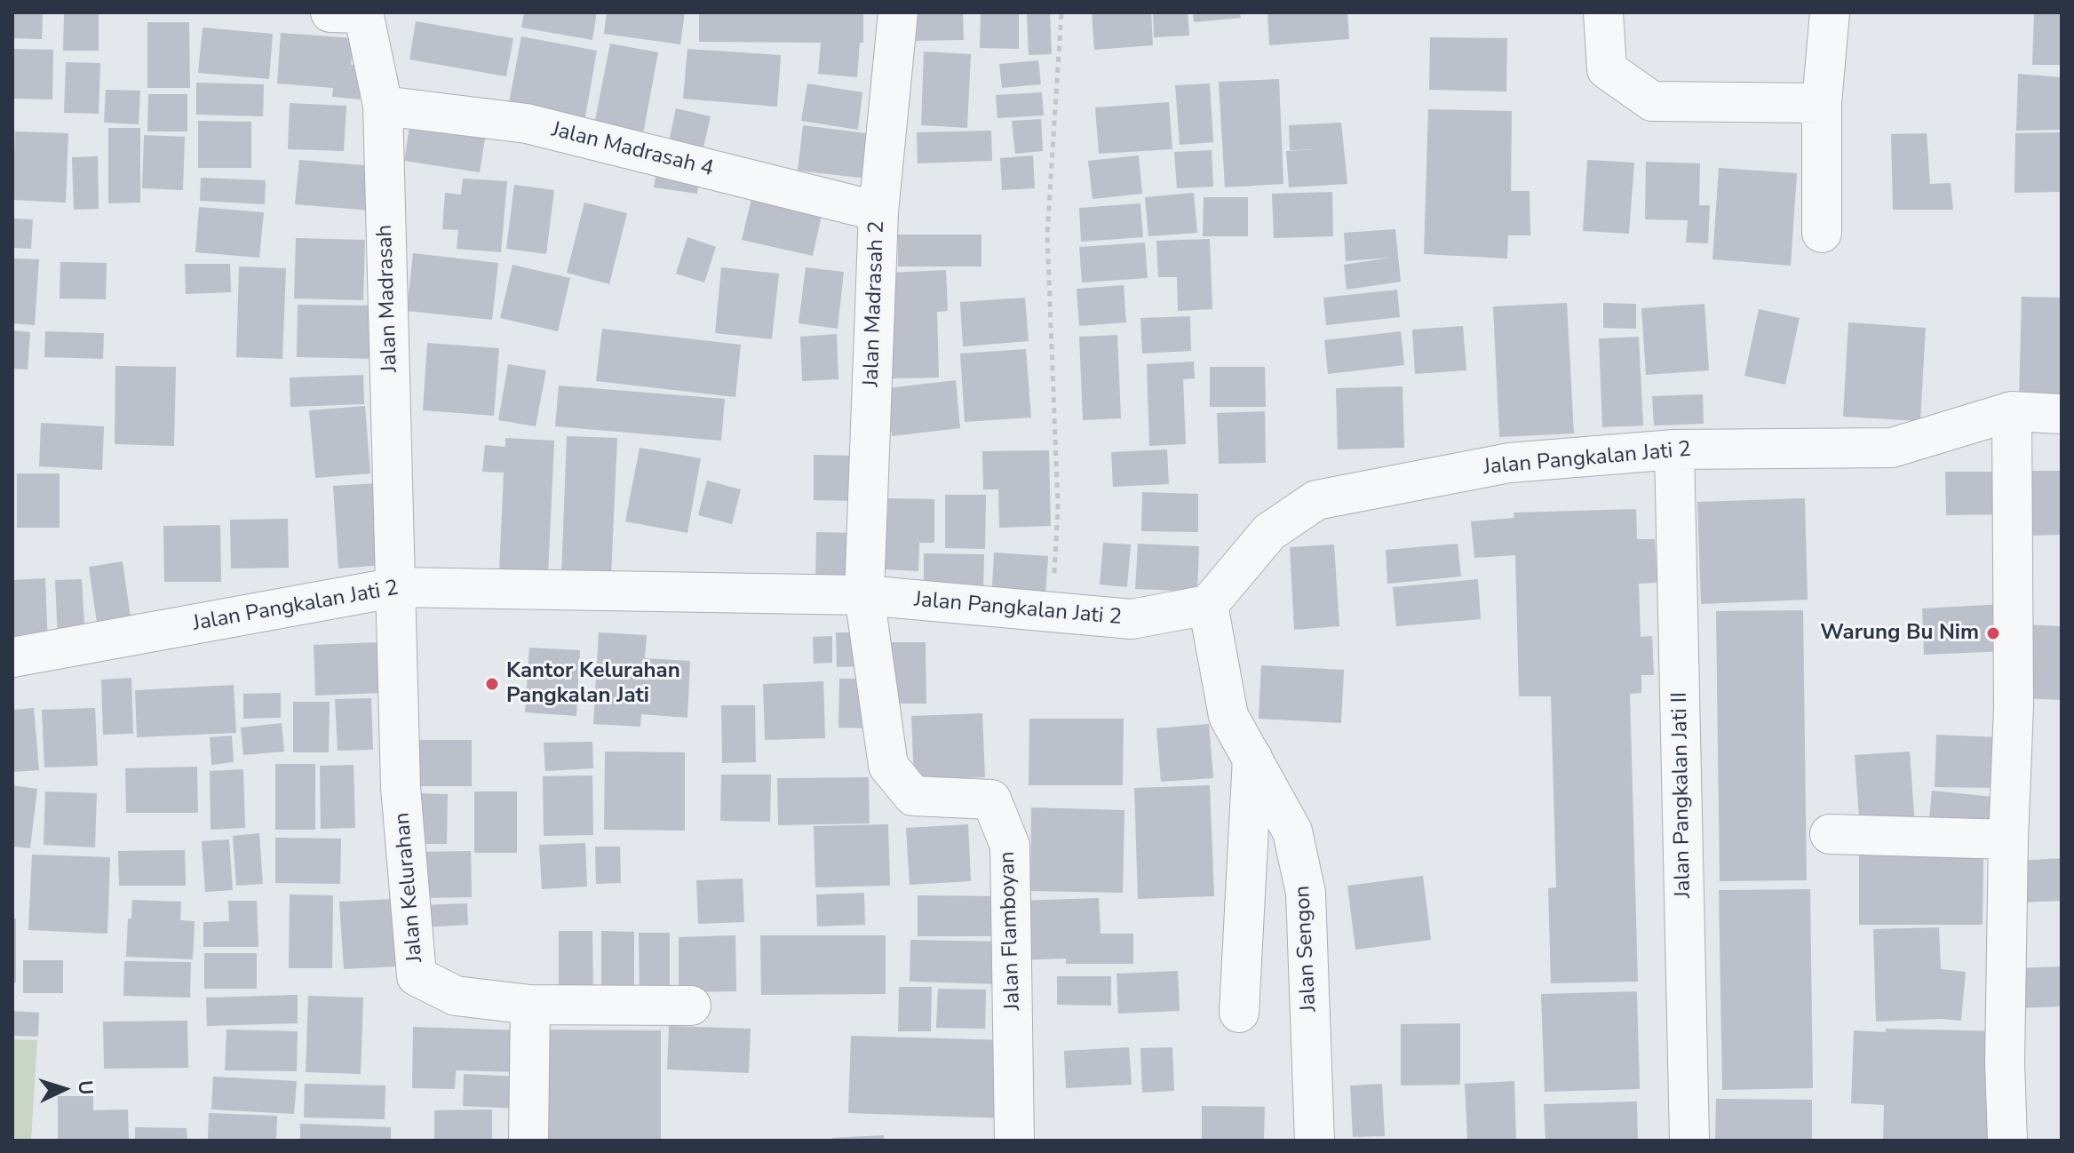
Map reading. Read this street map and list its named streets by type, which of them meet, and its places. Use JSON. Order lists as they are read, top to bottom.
{
  "streets": {
    "street": [
      "Jalan Madrasah 4",
      "Jalan Madrasah",
      "Jalan Madrasah 2",
      "Jalan Pangkalan Jati 2",
      "Jalan Pangkalan Jati II",
      "Jalan Kelurahan",
      "Jalan Flamboyan",
      "Jalan Sengon"
    ]
  },
  "crossings": [
    ["Jalan Madrasah 4", "Jalan Madrasah"],
    ["Jalan Madrasah 4", "Jalan Madrasah 2"],
    ["Jalan Madrasah", "Jalan Pangkalan Jati 2"],
    ["Jalan Madrasah", "Jalan Kelurahan"],
    ["Jalan Madrasah 2", "Jalan Pangkalan Jati 2"],
    ["Jalan Madrasah 2", "Jalan Flamboyan"],
    ["Jalan Pangkalan Jati 2", "Jalan Pangkalan Jati II"],
    ["Jalan Pangkalan Jati 2", "Jalan Kelurahan"],
    ["Jalan Pangkalan Jati 2", "Jalan Flamboyan"],
    ["Jalan Pangkalan Jati 2", "Jalan Sengon"]
  ],
  "places": ["Warung Bu Nim", "Kantor Kelurahan Pangkalan Jati"],
  "north": "right"
}
